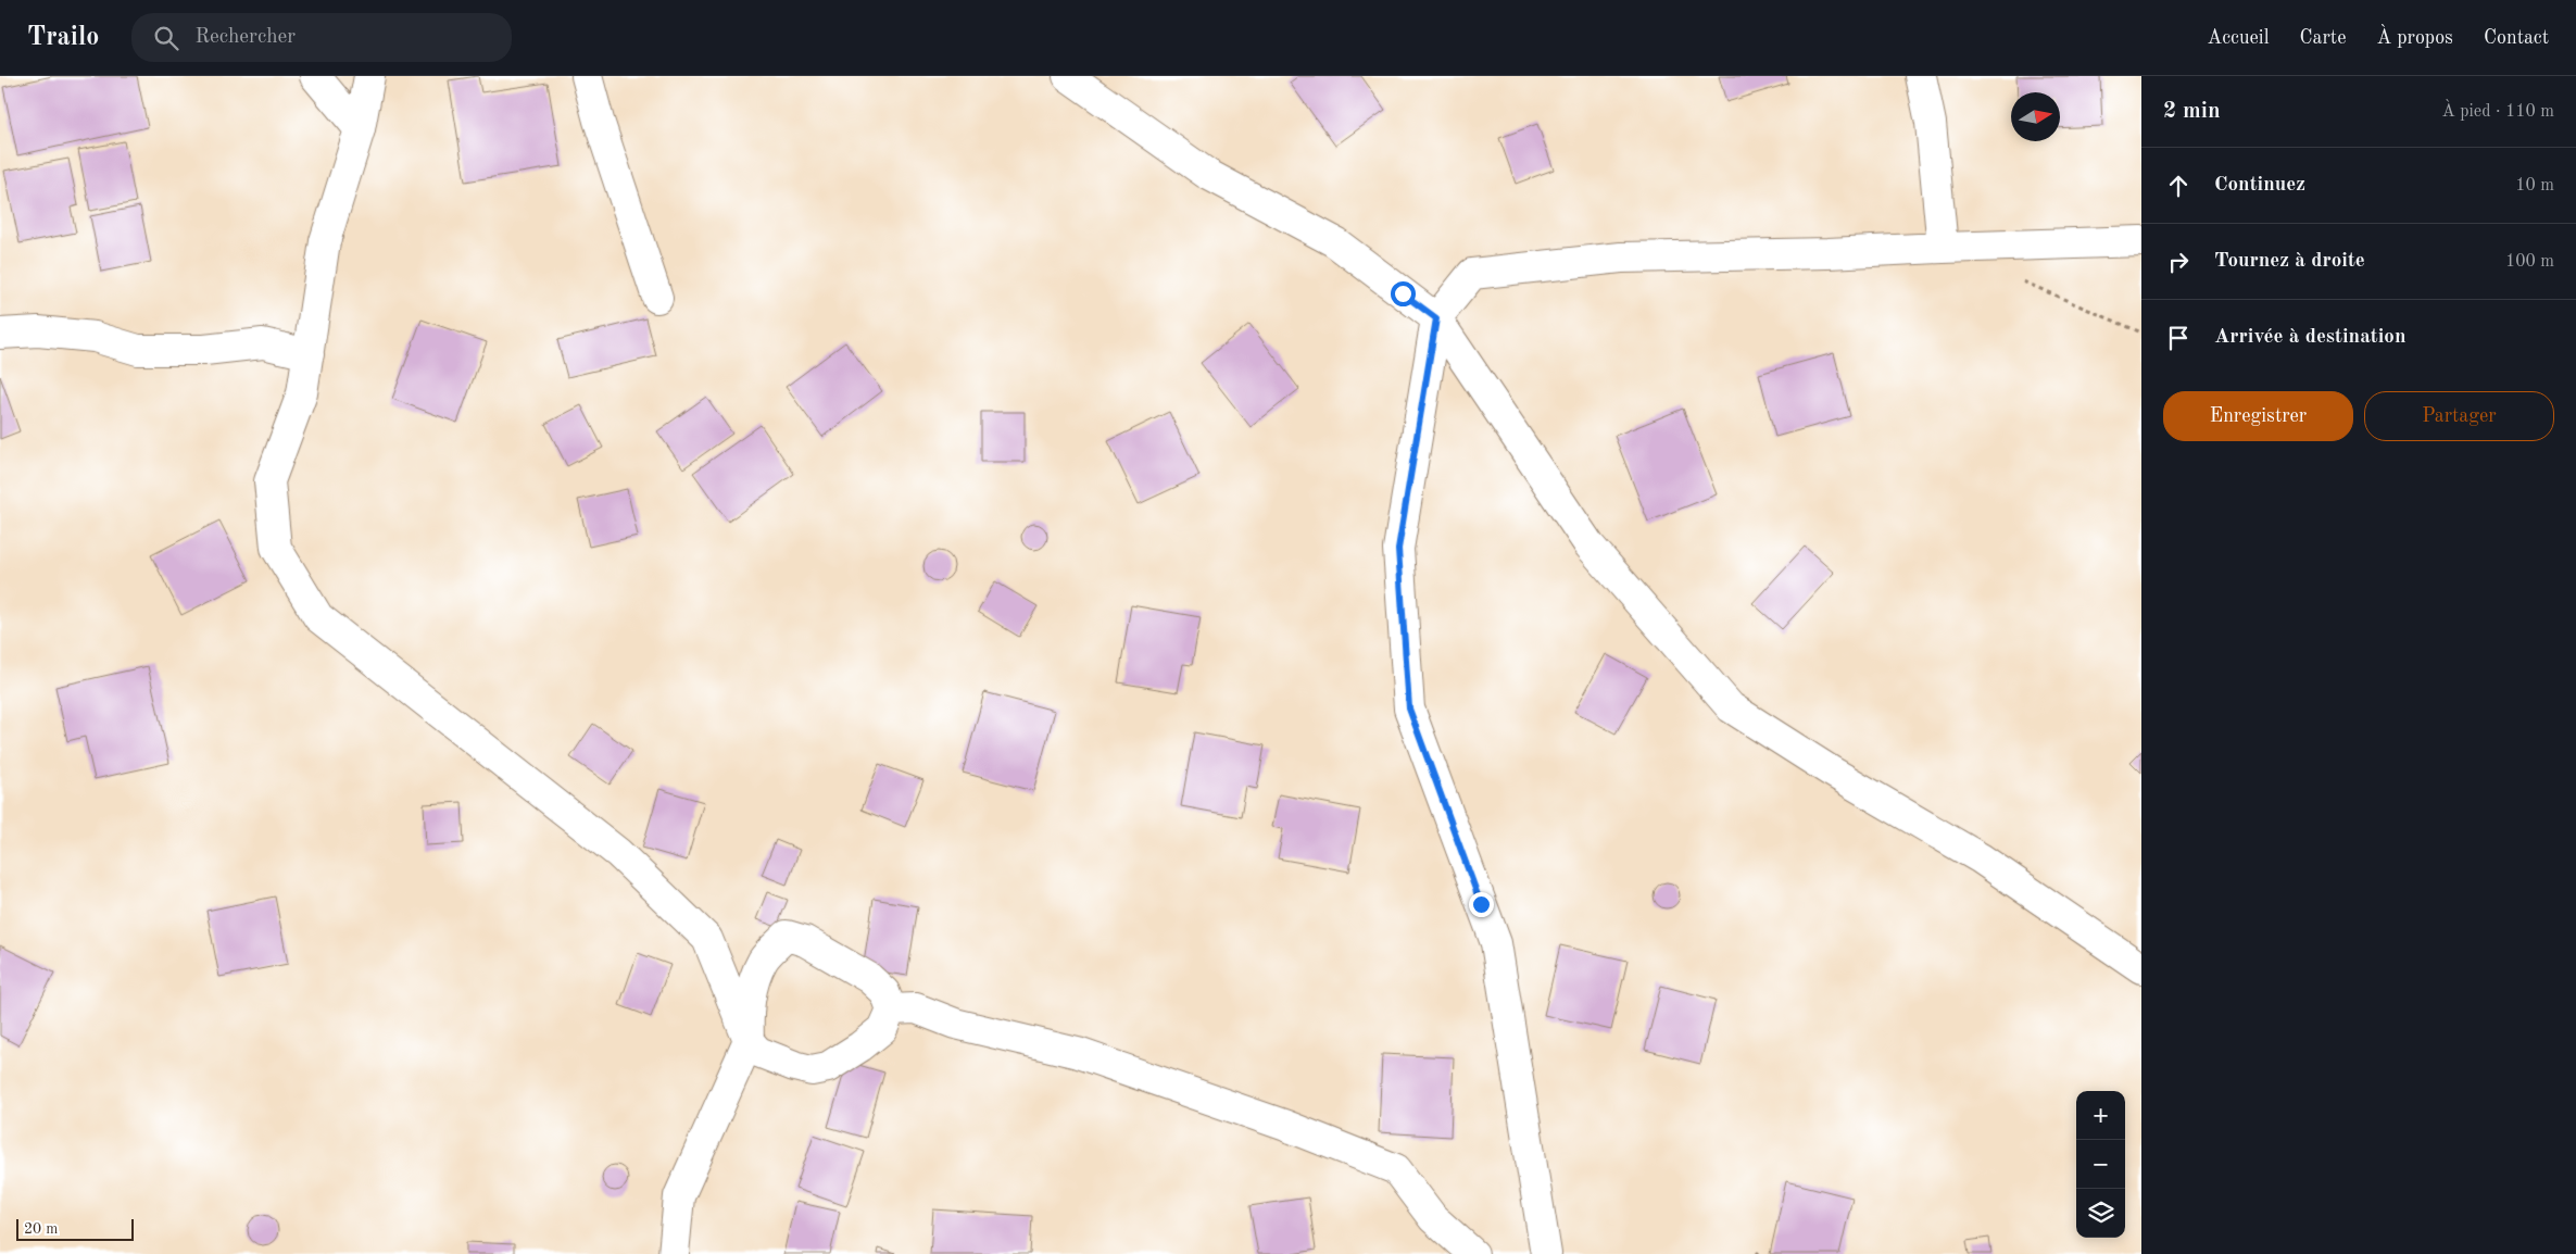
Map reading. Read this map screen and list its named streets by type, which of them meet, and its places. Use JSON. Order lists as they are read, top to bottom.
{
  "scale_bar": "20 m",
  "north": "right",
  "page": {
    "header": "Trailo",
    "search": "Rechercher",
    "nav": [
      "Accueil",
      "Carte",
      "À propos",
      "Contact"
    ],
    "heading": ["2 min", "À pied · 110 m"],
    "list": [
      ["Continuez", "10 m"],
      ["Tournez à droite", "100 m"],
      "Arrivée à destination"
    ],
    "buttons": ["Enregistrer", "Partager"],
    "map_buttons": ["+", "−"],
    "scale": "20 m"
  }
}
